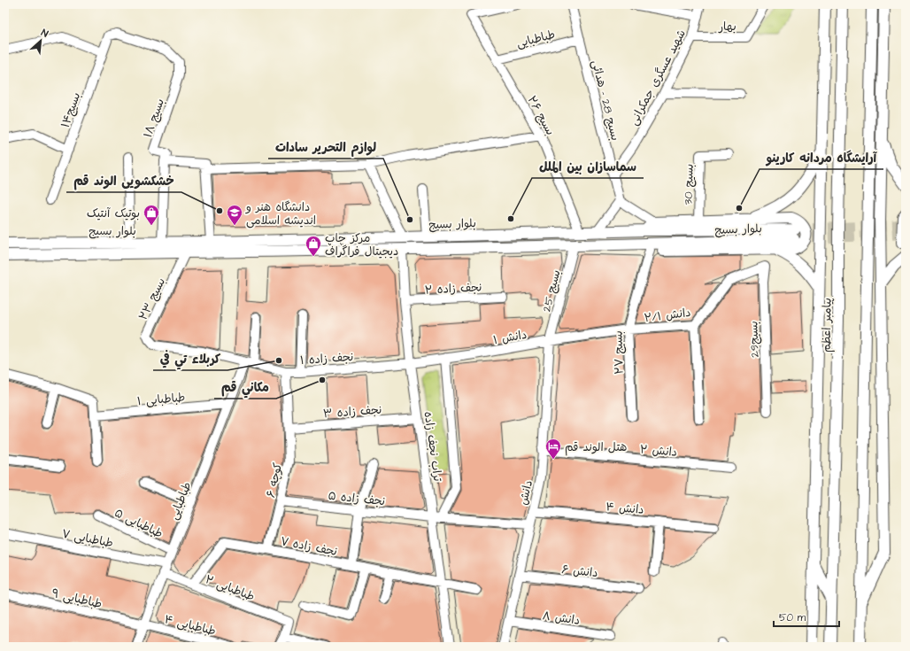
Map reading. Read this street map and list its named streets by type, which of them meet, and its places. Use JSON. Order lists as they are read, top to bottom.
{
  "streets": {
    "main road": ["بلوار بسیج", "پیامبر اعظم"],
    "street": [
      "بهار",
      "طباطبایی",
      "شهید عسگری جمکرانی",
      "بسیج 28 - هدائی",
      "بسیج۱۴",
      "بسیج ۲۶",
      "بسیج ۱۸",
      "بسیج 30",
      "نجف زاده ۲",
      "بسیج 25",
      "بسیج ۲۳",
      "دانش ۲/۱",
      "دانش ۱",
      "بسیج29",
      "بسیج ۲۷",
      "نجف زاده ۱",
      "طباطبایی ۱",
      "نجف زاده ۳",
      "تراب نجف زاده",
      "دانش ۲",
      "کوچه ۶",
      "دانش",
      "نجف زاده ۵",
      "دانش ۴",
      "طباطبایی ۵",
      "طباطبایی ۷",
      "نجف زاده ۷",
      "دانش ۶",
      "طباطبایی ۲",
      "طباطبایی ۹",
      "دانش ۸",
      "طباطبایی ۴"
    ]
  },
  "crossings": [
    ["بهار", "شهید عسگری جمکرانی"],
    ["طباطبایی", "بسیج 28 - هدائی"],
    ["طباطبایی", "بسیج ۲۶"],
    ["طباطبایی", "بسیج ۲۳"],
    ["طباطبایی", "نجف زاده ۱"],
    ["طباطبایی", "طباطبایی ۱"],
    ["طباطبایی", "طباطبایی ۵"],
    ["طباطبایی", "طباطبایی ۷"],
    ["طباطبایی", "طباطبایی ۲"],
    ["طباطبایی", "طباطبایی ۹"],
    ["طباطبایی", "طباطبایی ۴"],
    ["شهید عسگری جمکرانی", "بسیج 28 - هدائی"],
    ["بسیج۱۴", "بسیج ۱۸"],
    ["بسیج ۲۶", "بلوار بسیج"],
    ["بلوار بسیج", "بسیج 25"],
    ["بلوار بسیج", "بسیج ۲۳"],
    ["بلوار بسیج", "بسیج ۲۷"],
    ["بلوار بسیج", "تراب نجف زاده"],
    ["نجف زاده ۲", "تراب نجف زاده"],
    ["بسیج 25", "دانش ۲/۱"],
    ["بسیج 25", "دانش ۱"],
    ["بسیج 25", "دانش"],
    ["بسیج ۲۳", "نجف زاده ۱"],
    ["دانش ۲/۱", "دانش ۱"],
    ["دانش ۲/۱", "بسیج29"],
    ["دانش ۲/۱", "بسیج ۲۷"],
    ["دانش ۲/۱", "دانش"],
    ["دانش ۱", "نجف زاده ۱"],
    ["دانش ۱", "دانش"],
    ["نجف زاده ۱", "تراب نجف زاده"],
    ["نجف زاده ۱", "کوچه ۶"],
    ["نجف زاده ۳", "تراب نجف زاده"],
    ["نجف زاده ۳", "کوچه ۶"],
    ["تراب نجف زاده", "نجف زاده ۵"],
    ["تراب نجف زاده", "نجف زاده ۷"],
    ["دانش ۲", "دانش"],
    ["کوچه ۶", "نجف زاده ۵"],
    ["کوچه ۶", "نجف زاده ۷"],
    ["دانش", "نجف زاده ۵"],
    ["دانش", "دانش ۴"],
    ["دانش", "دانش ۶"],
    ["دانش", "دانش ۸"],
    ["طباطبایی ۷", "طباطبایی ۲"],
    ["نجف زاده ۷", "طباطبایی ۲"],
    ["طباطبایی ۹", "طباطبایی ۴"]
  ],
  "places": {
    "other": [
      "آرایشگاه مردانه کارینو",
      "خشکشویی الوند قم",
      "سماسازان بین الملل",
      "لوازم التحریر سادات",
      "كربلاء تي في",
      "مكاني قم"
    ],
    "shop": ["بوتیک آنتیک", "مرکز چاپ دیجیتال فراگراف"],
    "school or university": ["دانشگاه هنر و اندیشه اسلامی"],
    "hotel": ["هتل الوند قم"]
  },
  "scale_bar": "50 m",
  "north": "top right"
}
